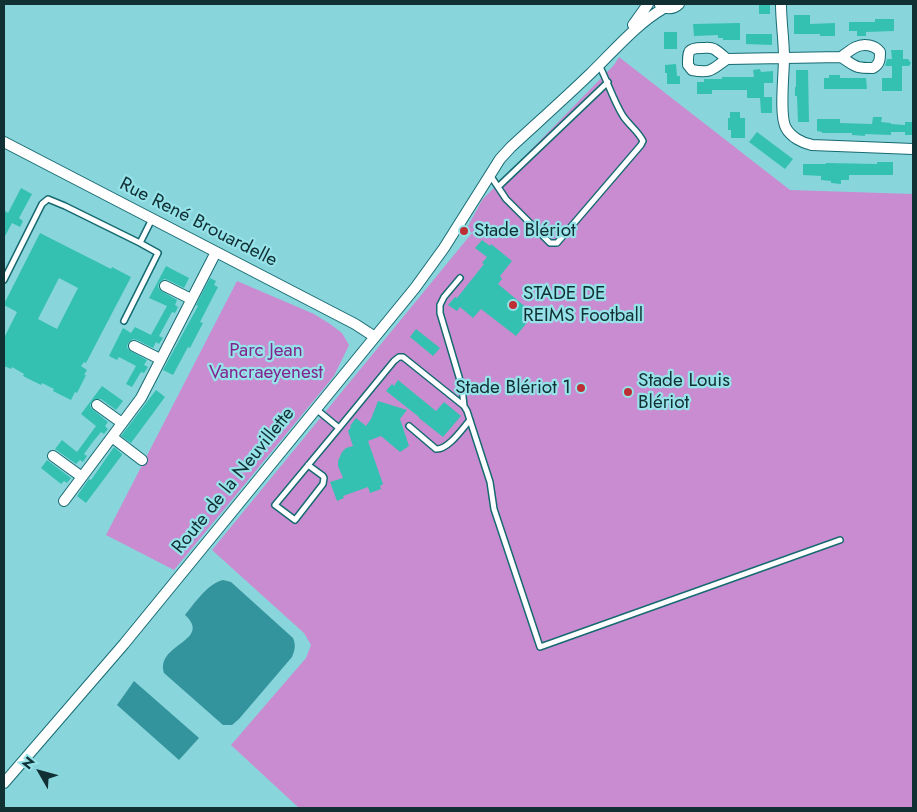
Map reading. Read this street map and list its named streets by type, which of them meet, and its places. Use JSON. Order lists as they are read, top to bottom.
{
  "streets": {
    "street": ["Rue René Brouardelle", "Route de la Neuvillette"]
  },
  "crossings": [
    ["Rue René Brouardelle", "Route de la Neuvillette"]
  ],
  "parks": ["Parc Jean Vancraeyenest"],
  "places": [
    "Stade Blériot",
    "STADE DE REIMS Football",
    "Stade Blériot 1",
    "Stade Louis Blériot"
  ],
  "north": "top left"
}
